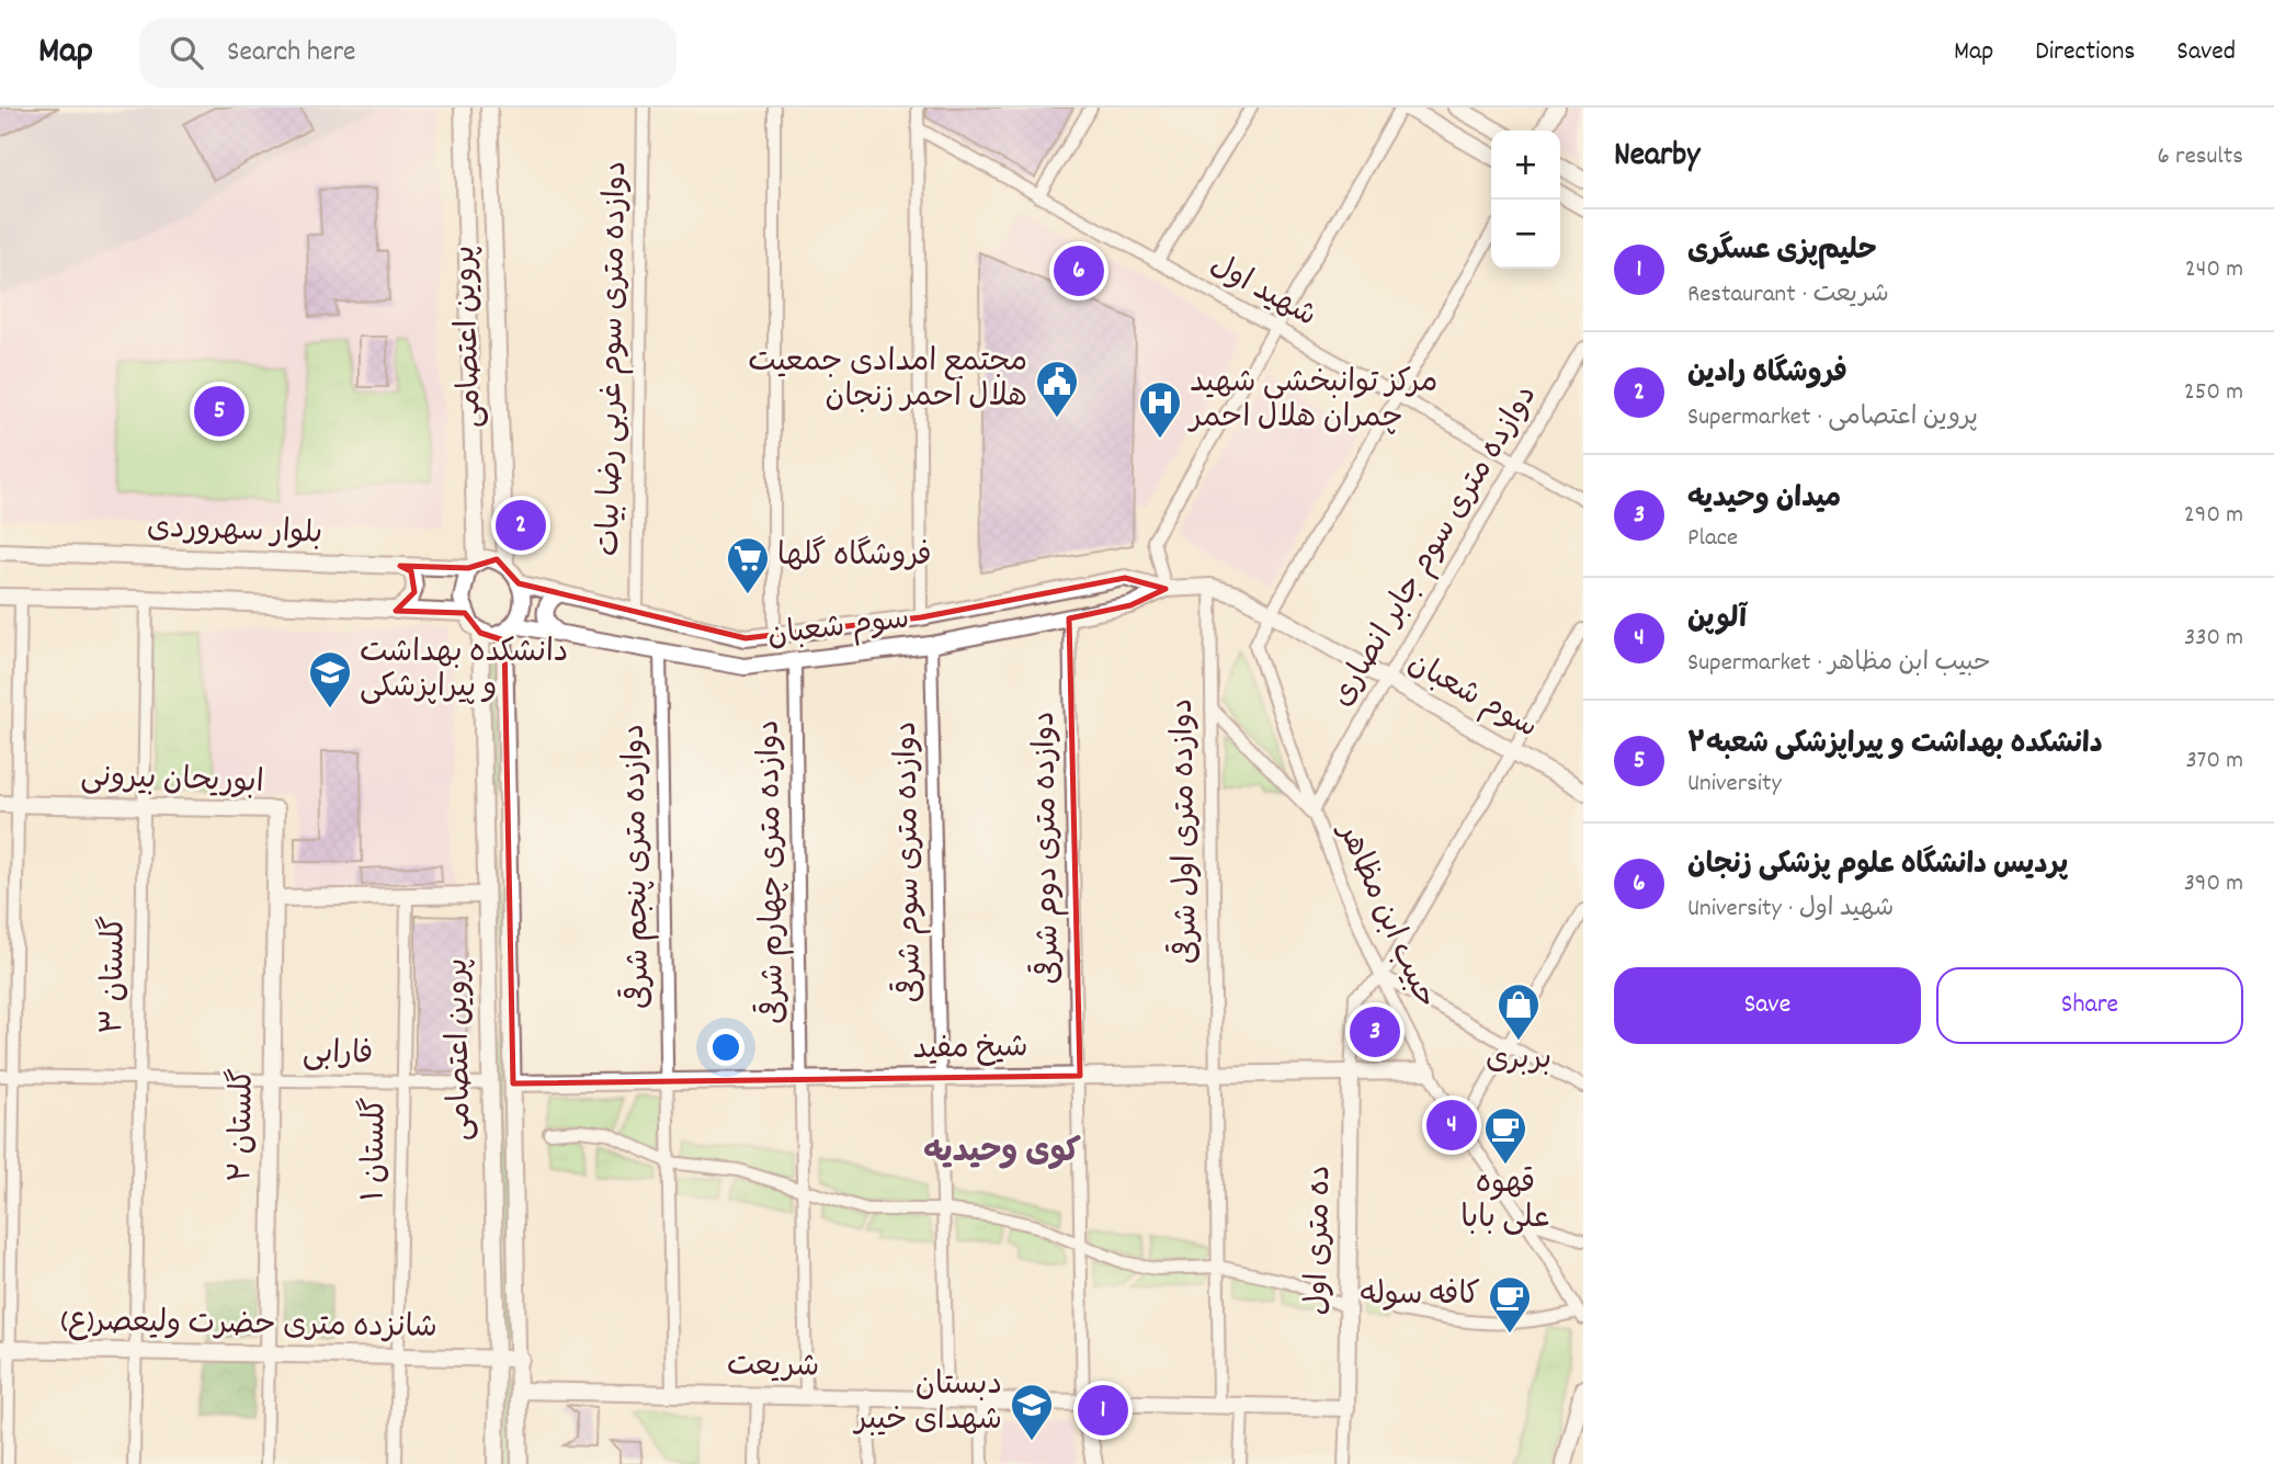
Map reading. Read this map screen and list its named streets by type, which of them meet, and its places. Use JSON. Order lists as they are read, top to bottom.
{
  "streets": {
    "main road": [
      "پروین اعتصامی",
      "بلوار سهروردی",
      "سوم شعبان",
      "ابوریحان بیرونی",
      "شیخ مفید",
      "گلستان ۲",
      "ده متری اول",
      "شانزده متری حضرت ولیعصر(ع)",
      "شریعت"
    ],
    "street": [
      "شهید اول",
      "دوازده متری سوم غربی رضا بیات",
      "دوازده متری سوم جابر انصاری",
      "دوازده متری اول شرقی",
      "دوازده متری دوم شرقی",
      "دوازده متری سوم شرقی",
      "دوازده متری پنجم شرقی",
      "دوازده متری چهارم شرقی",
      "حبیب ابن مظاهر",
      "گلستان ۳",
      "فارابی",
      "گلستان ۱"
    ]
  },
  "crossings": [
    ["شهید اول", "دوازده متری سوم جابر انصاری"],
    ["شهید اول", "حبیب ابن مظاهر"],
    ["پروین اعتصامی", "بلوار سهروردی"],
    ["پروین اعتصامی", "سوم شعبان"],
    ["پروین اعتصامی", "شیخ مفید"],
    ["پروین اعتصامی", "فارابی"],
    ["پروین اعتصامی", "شانزده متری حضرت ولیعصر(ع)"],
    ["پروین اعتصامی", "شریعت"],
    ["دوازده متری سوم غربی رضا بیات", "سوم شعبان"],
    ["بلوار سهروردی", "سوم شعبان"],
    ["دوازده متری سوم جابر انصاری", "سوم شعبان"],
    ["دوازده متری سوم جابر انصاری", "حبیب ابن مظاهر"],
    ["سوم شعبان", "دوازده متری اول شرقی"],
    ["سوم شعبان", "دوازده متری دوم شرقی"],
    ["سوم شعبان", "دوازده متری سوم شرقی"],
    ["سوم شعبان", "دوازده متری پنجم شرقی"],
    ["سوم شعبان", "دوازده متری چهارم شرقی"],
    ["سوم شعبان", "حبیب ابن مظاهر"],
    ["ابوریحان بیرونی", "گلستان ۳"],
    ["ابوریحان بیرونی", "گلستان ۲"],
    ["دوازده متری اول شرقی", "شیخ مفید"],
    ["دوازده متری اول شرقی", "شریعت"],
    ["دوازده متری دوم شرقی", "شیخ مفید"],
    ["دوازده متری دوم شرقی", "شریعت"],
    ["دوازده متری سوم شرقی", "شیخ مفید"],
    ["دوازده متری سوم شرقی", "شریعت"],
    ["دوازده متری پنجم شرقی", "شیخ مفید"],
    ["دوازده متری پنجم شرقی", "شریعت"],
    ["دوازده متری چهارم شرقی", "شیخ مفید"],
    ["دوازده متری چهارم شرقی", "شریعت"],
    ["حبیب ابن مظاهر", "شیخ مفید"],
    ["گلستان ۳", "فارابی"],
    ["گلستان ۳", "شانزده متری حضرت ولیعصر(ع)"],
    ["شیخ مفید", "ده متری اول"],
    ["فارابی", "گلستان ۲"],
    ["فارابی", "گلستان ۱"],
    ["گلستان ۲", "شانزده متری حضرت ولیعصر(ع)"],
    ["گلستان ۱", "شانزده متری حضرت ولیعصر(ع)"],
    ["ده متری اول", "شریعت"]
  ],
  "districts": ["کوی وحیدیه"],
  "places": {
    "public building": ["مجتمع امدادی جمعیت هلال احمر زنجان"],
    "hospital": ["مرکز توانبخشی شهید چمران هلال احمر"],
    "supermarket": ["فروشگاه گلها"],
    "school or university": ["دانشکده بهداشت و پیراپزشکی", "دبستان شهدای خیبر"],
    "shop": ["بربری"],
    "cafe": ["قهوه علی بابا", "کافه سوله"]
  },
  "page": {
    "header": "Map",
    "search": "Search here",
    "nav": ["Map", "Directions", "Saved"],
    "heading": ["Nearby", "6 results"],
    "map_buttons": ["+", "−"],
    "list": [
      {
        "mark": "1",
        "name": "حلیم‌پزی عسگری",
        "note": "Restaurant · شریعت",
        "value": "240 m"
      },
      {
        "mark": "2",
        "name": "فروشگاه رادین",
        "note": "Supermarket · پروین اعتصامی",
        "value": "250 m"
      },
      {
        "mark": "3",
        "name": "میدان وحیدیه",
        "note": "Place",
        "value": "290 m"
      },
      {
        "mark": "4",
        "name": "آلوپن",
        "note": "Supermarket · حبیب ابن مظاهر",
        "value": "330 m"
      },
      {
        "mark": "5",
        "name": "دانشکده بهداشت و پیراپزشکى شعبه۲",
        "note": "University",
        "value": "370 m"
      },
      {
        "mark": "6",
        "name": "پردیس دانشگاه علوم پزشکى زنجان",
        "note": "University · شهید اول",
        "value": "390 m"
      }
    ],
    "pins": [
      "6",
      "5",
      "2",
      "3",
      "4",
      "1"
    ],
    "buttons": ["Save", "Share"]
  }
}
